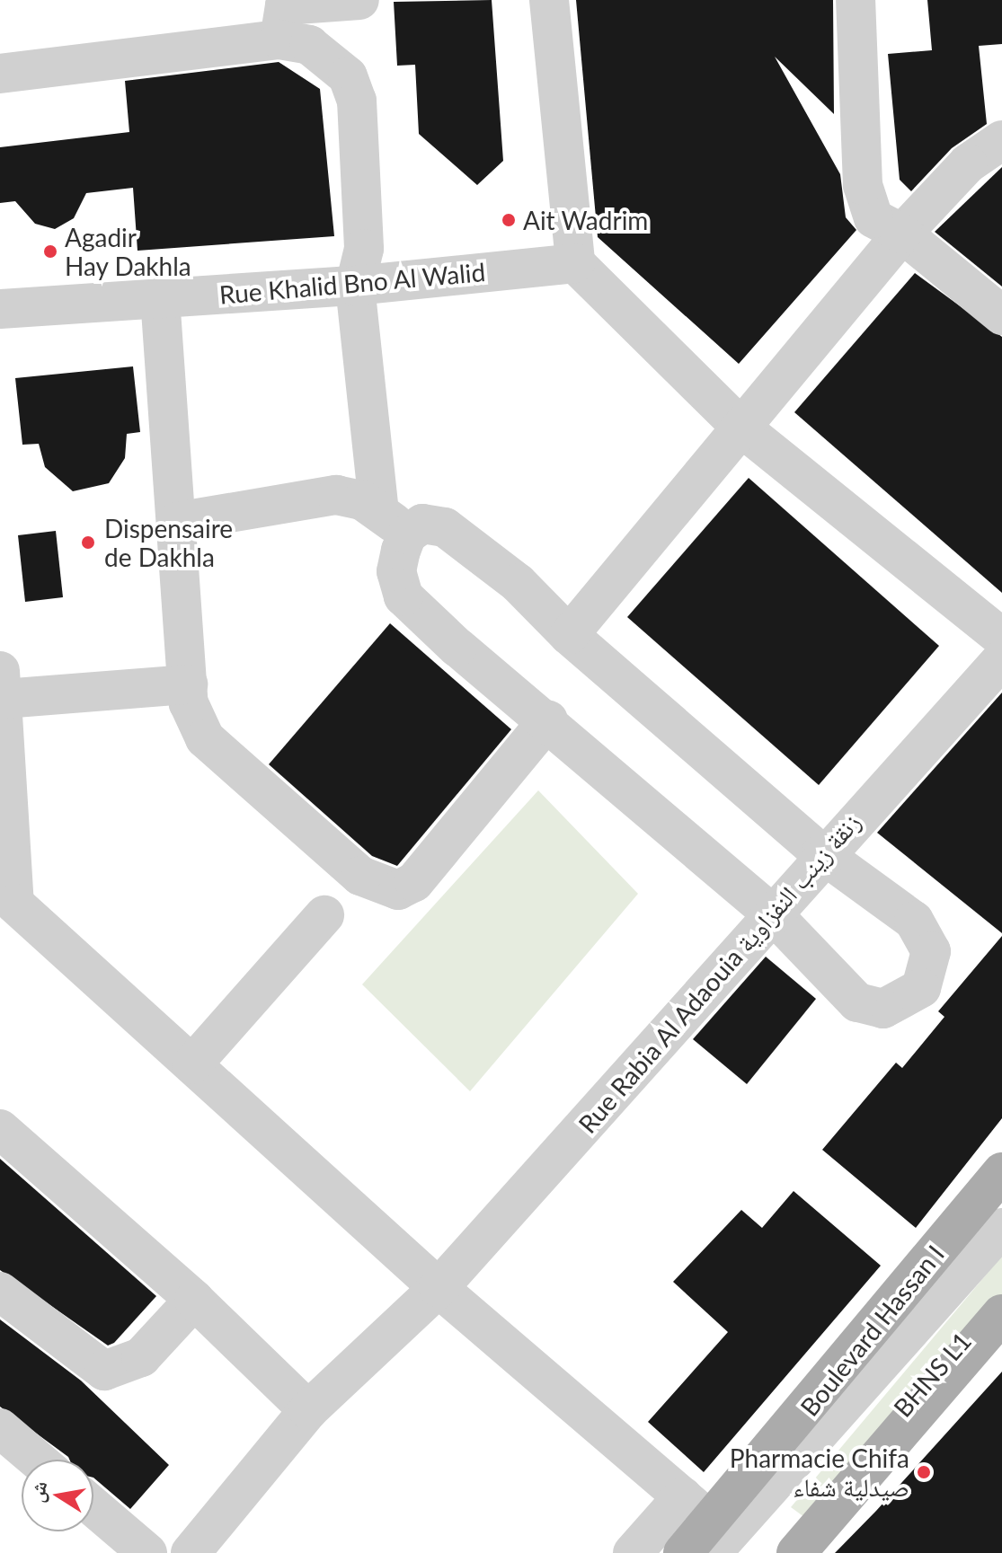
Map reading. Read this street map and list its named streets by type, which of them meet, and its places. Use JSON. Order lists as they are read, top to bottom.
{
  "streets": {
    "main road": ["Boulevard Hassan I"],
    "street": ["Rue Khalid Bno Al Walid", "Rue Rabia Al Adaouia زنقة زينب النفزاوية", "BHNS L1"]
  },
  "crossings": [
    ["Boulevard Hassan I", "BHNS L1"]
  ],
  "places": [
    "Ait Wadrim",
    "Agadir Hay Dakhla",
    "Dispensaire de Dakhla",
    "Pharmacie Chifa صيدلية شفاء"
  ],
  "north": "left"
}
